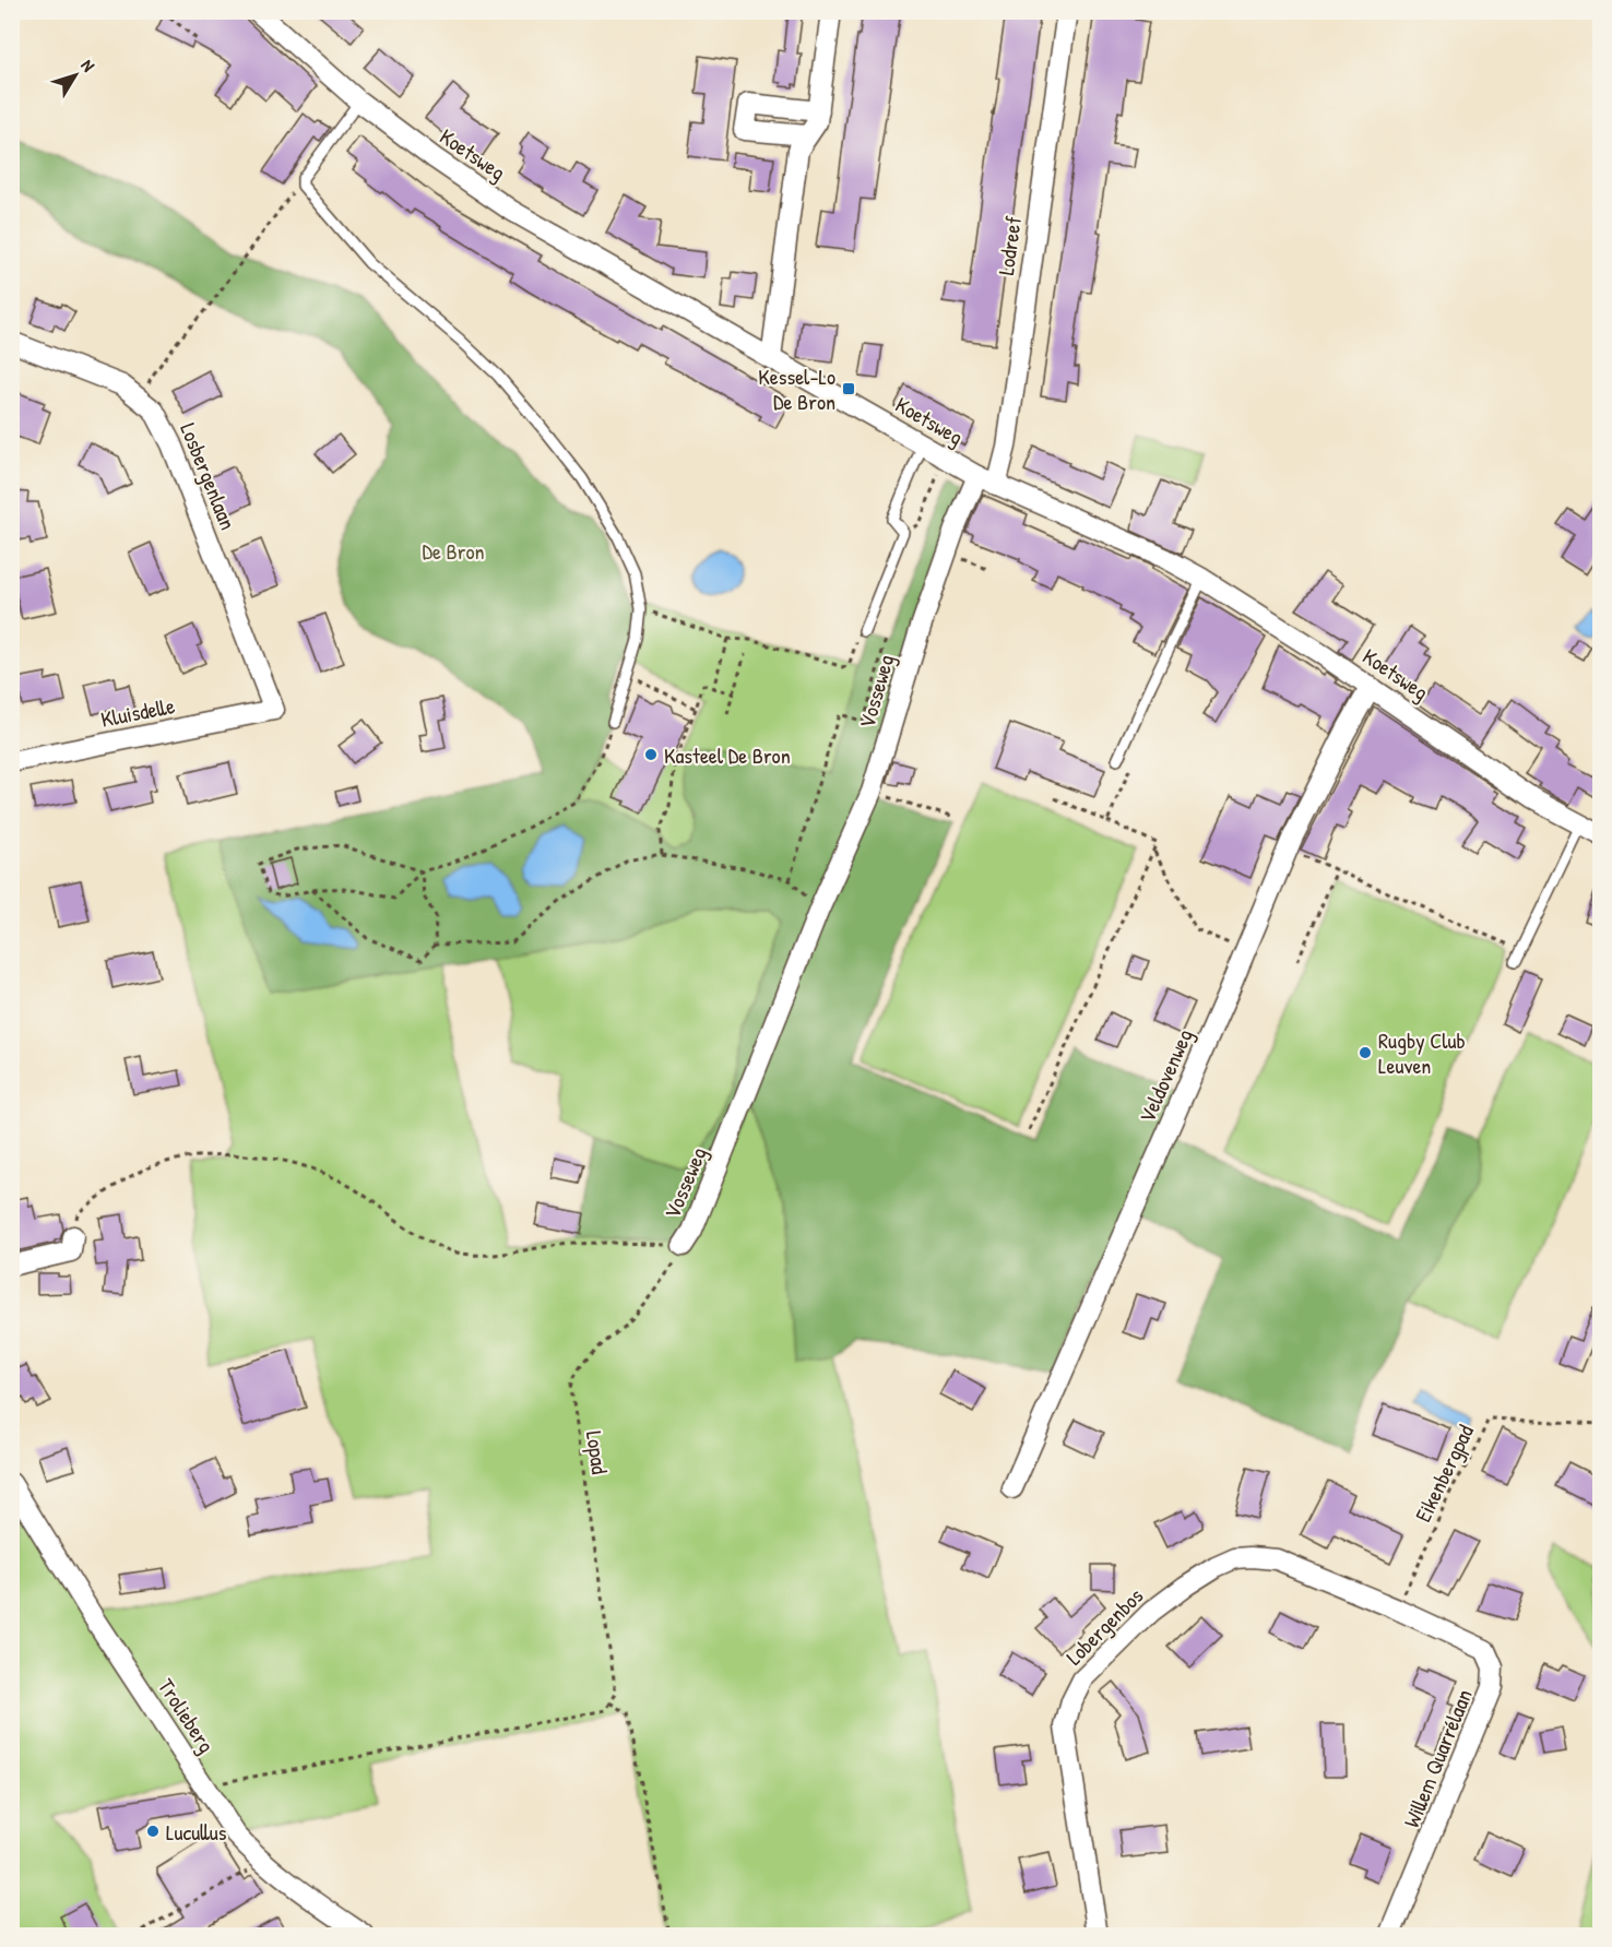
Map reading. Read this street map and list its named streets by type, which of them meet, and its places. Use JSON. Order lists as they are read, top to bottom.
{
  "streets": {
    "street": [
      "Koetsweg",
      "Lodreef",
      "Losbergenlaan",
      "Vosseweg",
      "Kluisdelle",
      "Veldovenweg",
      "Lobergenbos",
      "Trolieberg",
      "Willem Quarrélaan"
    ],
    "path": ["Lopad", "Eikenbergpad"]
  },
  "crossings": [
    ["Koetsweg", "Lodreef"],
    ["Koetsweg", "Vosseweg"],
    ["Koetsweg", "Veldovenweg"],
    ["Losbergenlaan", "Kluisdelle"],
    ["Vosseweg", "Lopad"],
    ["Eikenbergpad", "Lobergenbos"],
    ["Eikenbergpad", "Willem Quarrélaan"],
    ["Lobergenbos", "Willem Quarrélaan"]
  ],
  "parks": ["De Bron"],
  "places": {
    "transit": ["Kessel-Lo De Bron"],
    "other": ["Kasteel De Bron", "Rugby Club Leuven", "Lucullus"]
  },
  "north": "top right"
}
